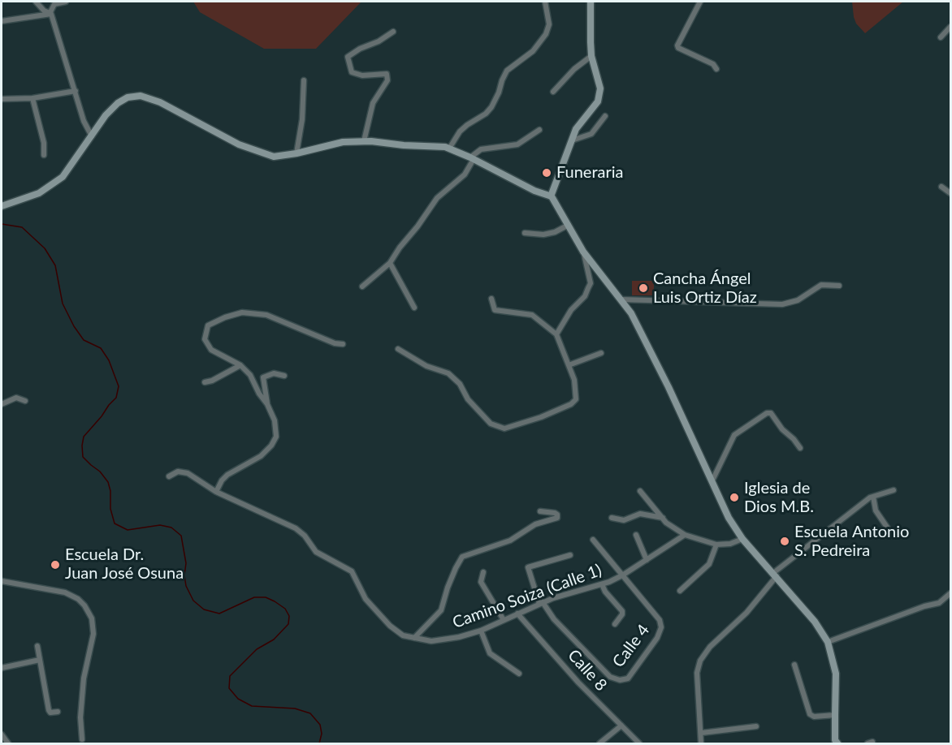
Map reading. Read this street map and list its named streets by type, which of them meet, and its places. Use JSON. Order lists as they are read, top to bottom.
{
  "streets": {
    "street": ["Camino Soiza (Calle 1)", "Calle 4", "Calle 8"]
  },
  "crossings": [
    ["Camino Soiza (Calle 1)", "Calle 4"],
    ["Camino Soiza (Calle 1)", "Calle 8"]
  ],
  "places": [
    "Funeraria",
    "Cancha Ángel Luis Ortiz Díaz",
    "Iglesia de Dios M.B.",
    "Escuela Antonio S. Pedreira",
    "Escuela Dr. Juan José Osuna"
  ]
}
